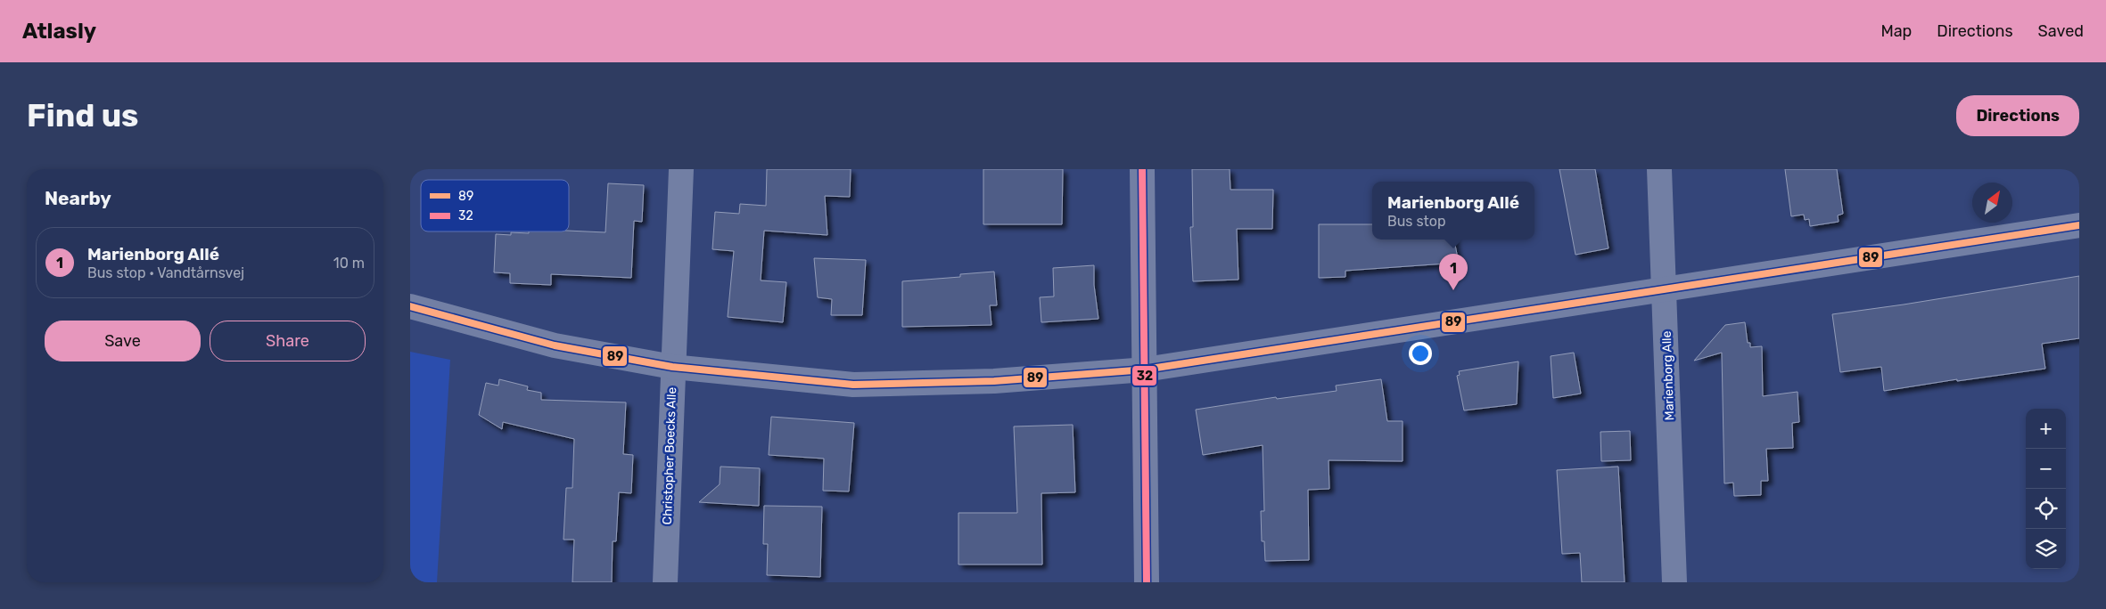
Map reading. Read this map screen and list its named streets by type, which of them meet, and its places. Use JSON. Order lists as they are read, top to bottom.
{
  "streets": {
    "street": ["Marienborg Alle", "Christopher Boecks Alle"]
  },
  "lines": ["transit line 32", "transit line 89"],
  "legend": ["89", "32"],
  "north": "top right",
  "page": {
    "header": "Atlasly",
    "nav": ["Map", "Directions", "Saved"],
    "buttons": [
      "Directions",
      ["Save", "Share"]
    ],
    "title": "Find us",
    "heading": "Nearby",
    "popup": ["Marienborg Allé", "Bus stop"],
    "list": [
      {
        "mark": "1",
        "name": "Marienborg Allé",
        "note": "Bus stop · Vandtårnsvej",
        "value": "10 m"
      }
    ],
    "pins": "1",
    "map_buttons": ["+", "−"]
  }
}
